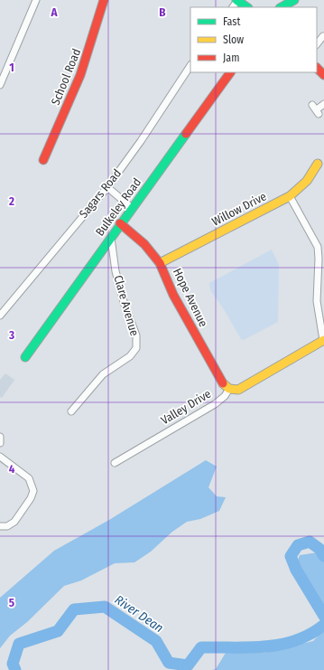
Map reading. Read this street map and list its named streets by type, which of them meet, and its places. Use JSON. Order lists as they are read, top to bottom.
{
  "streets": {
    "street": [
      "School Road",
      "Sagars Road",
      "Bulkeley Road",
      "Willow Drive",
      "Hope Avenue",
      "Clare Avenue",
      "Valley Drive"
    ]
  },
  "crossings": [
    ["Bulkeley Road", "Hope Avenue"],
    ["Bulkeley Road", "Clare Avenue"],
    ["Willow Drive", "Hope Avenue"],
    ["Hope Avenue", "Valley Drive"]
  ],
  "water": ["River Dean"],
  "legend": ["Fast", "Slow", "Jam"],
  "grid": {
    "columns": ["A", "B"],
    "rows": [
      "1",
      "2",
      "3",
      "4",
      "5"
    ]
  }
}
